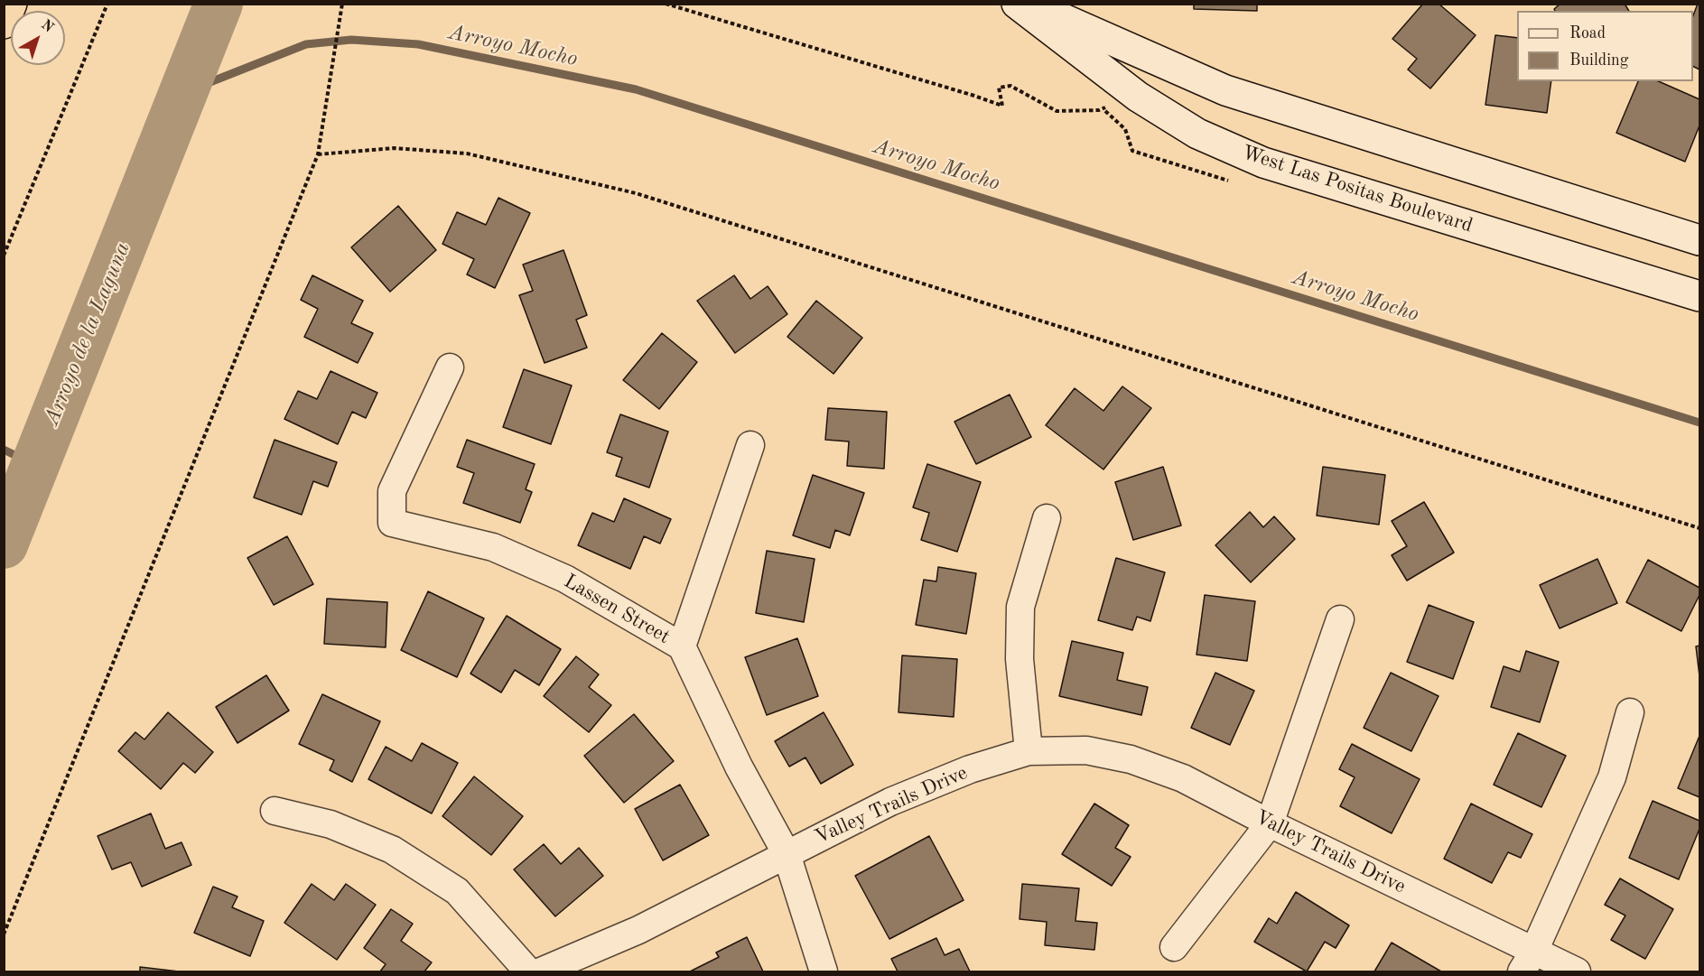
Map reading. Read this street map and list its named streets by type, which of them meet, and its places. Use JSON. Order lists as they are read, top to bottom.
{
  "streets": {
    "main road": ["West Las Positas Boulevard"],
    "street": ["Lassen Street", "Valley Trails Drive"]
  },
  "crossings": [
    ["Lassen Street", "Valley Trails Drive"]
  ],
  "water": ["Arroyo Mocho", "Arroyo de la Laguna"],
  "legend": ["Road", "Building"],
  "north": "top right"
}
